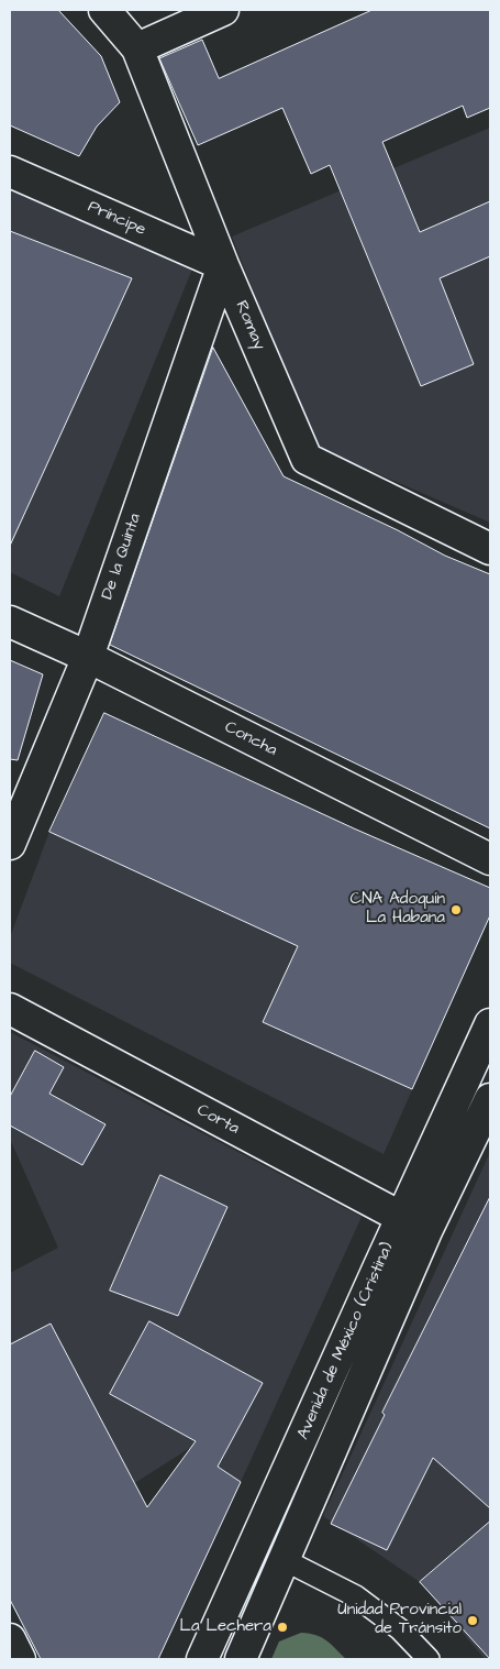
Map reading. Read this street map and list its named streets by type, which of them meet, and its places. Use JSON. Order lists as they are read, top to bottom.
{
  "streets": {
    "street": [
      "Príncipe",
      "Romay",
      "De la Quinta",
      "Concha",
      "Corta",
      "Avenida de México (Cristina)"
    ]
  },
  "crossings": [
    ["Príncipe", "Romay"],
    ["Príncipe", "De la Quinta"],
    ["Romay", "De la Quinta"],
    ["De la Quinta", "Concha"],
    ["Corta", "Avenida de México (Cristina)"]
  ],
  "places": ["CNA Adoquín La Habana", "Unidad Provincial de Tránsito", "La Lechera"]
}
